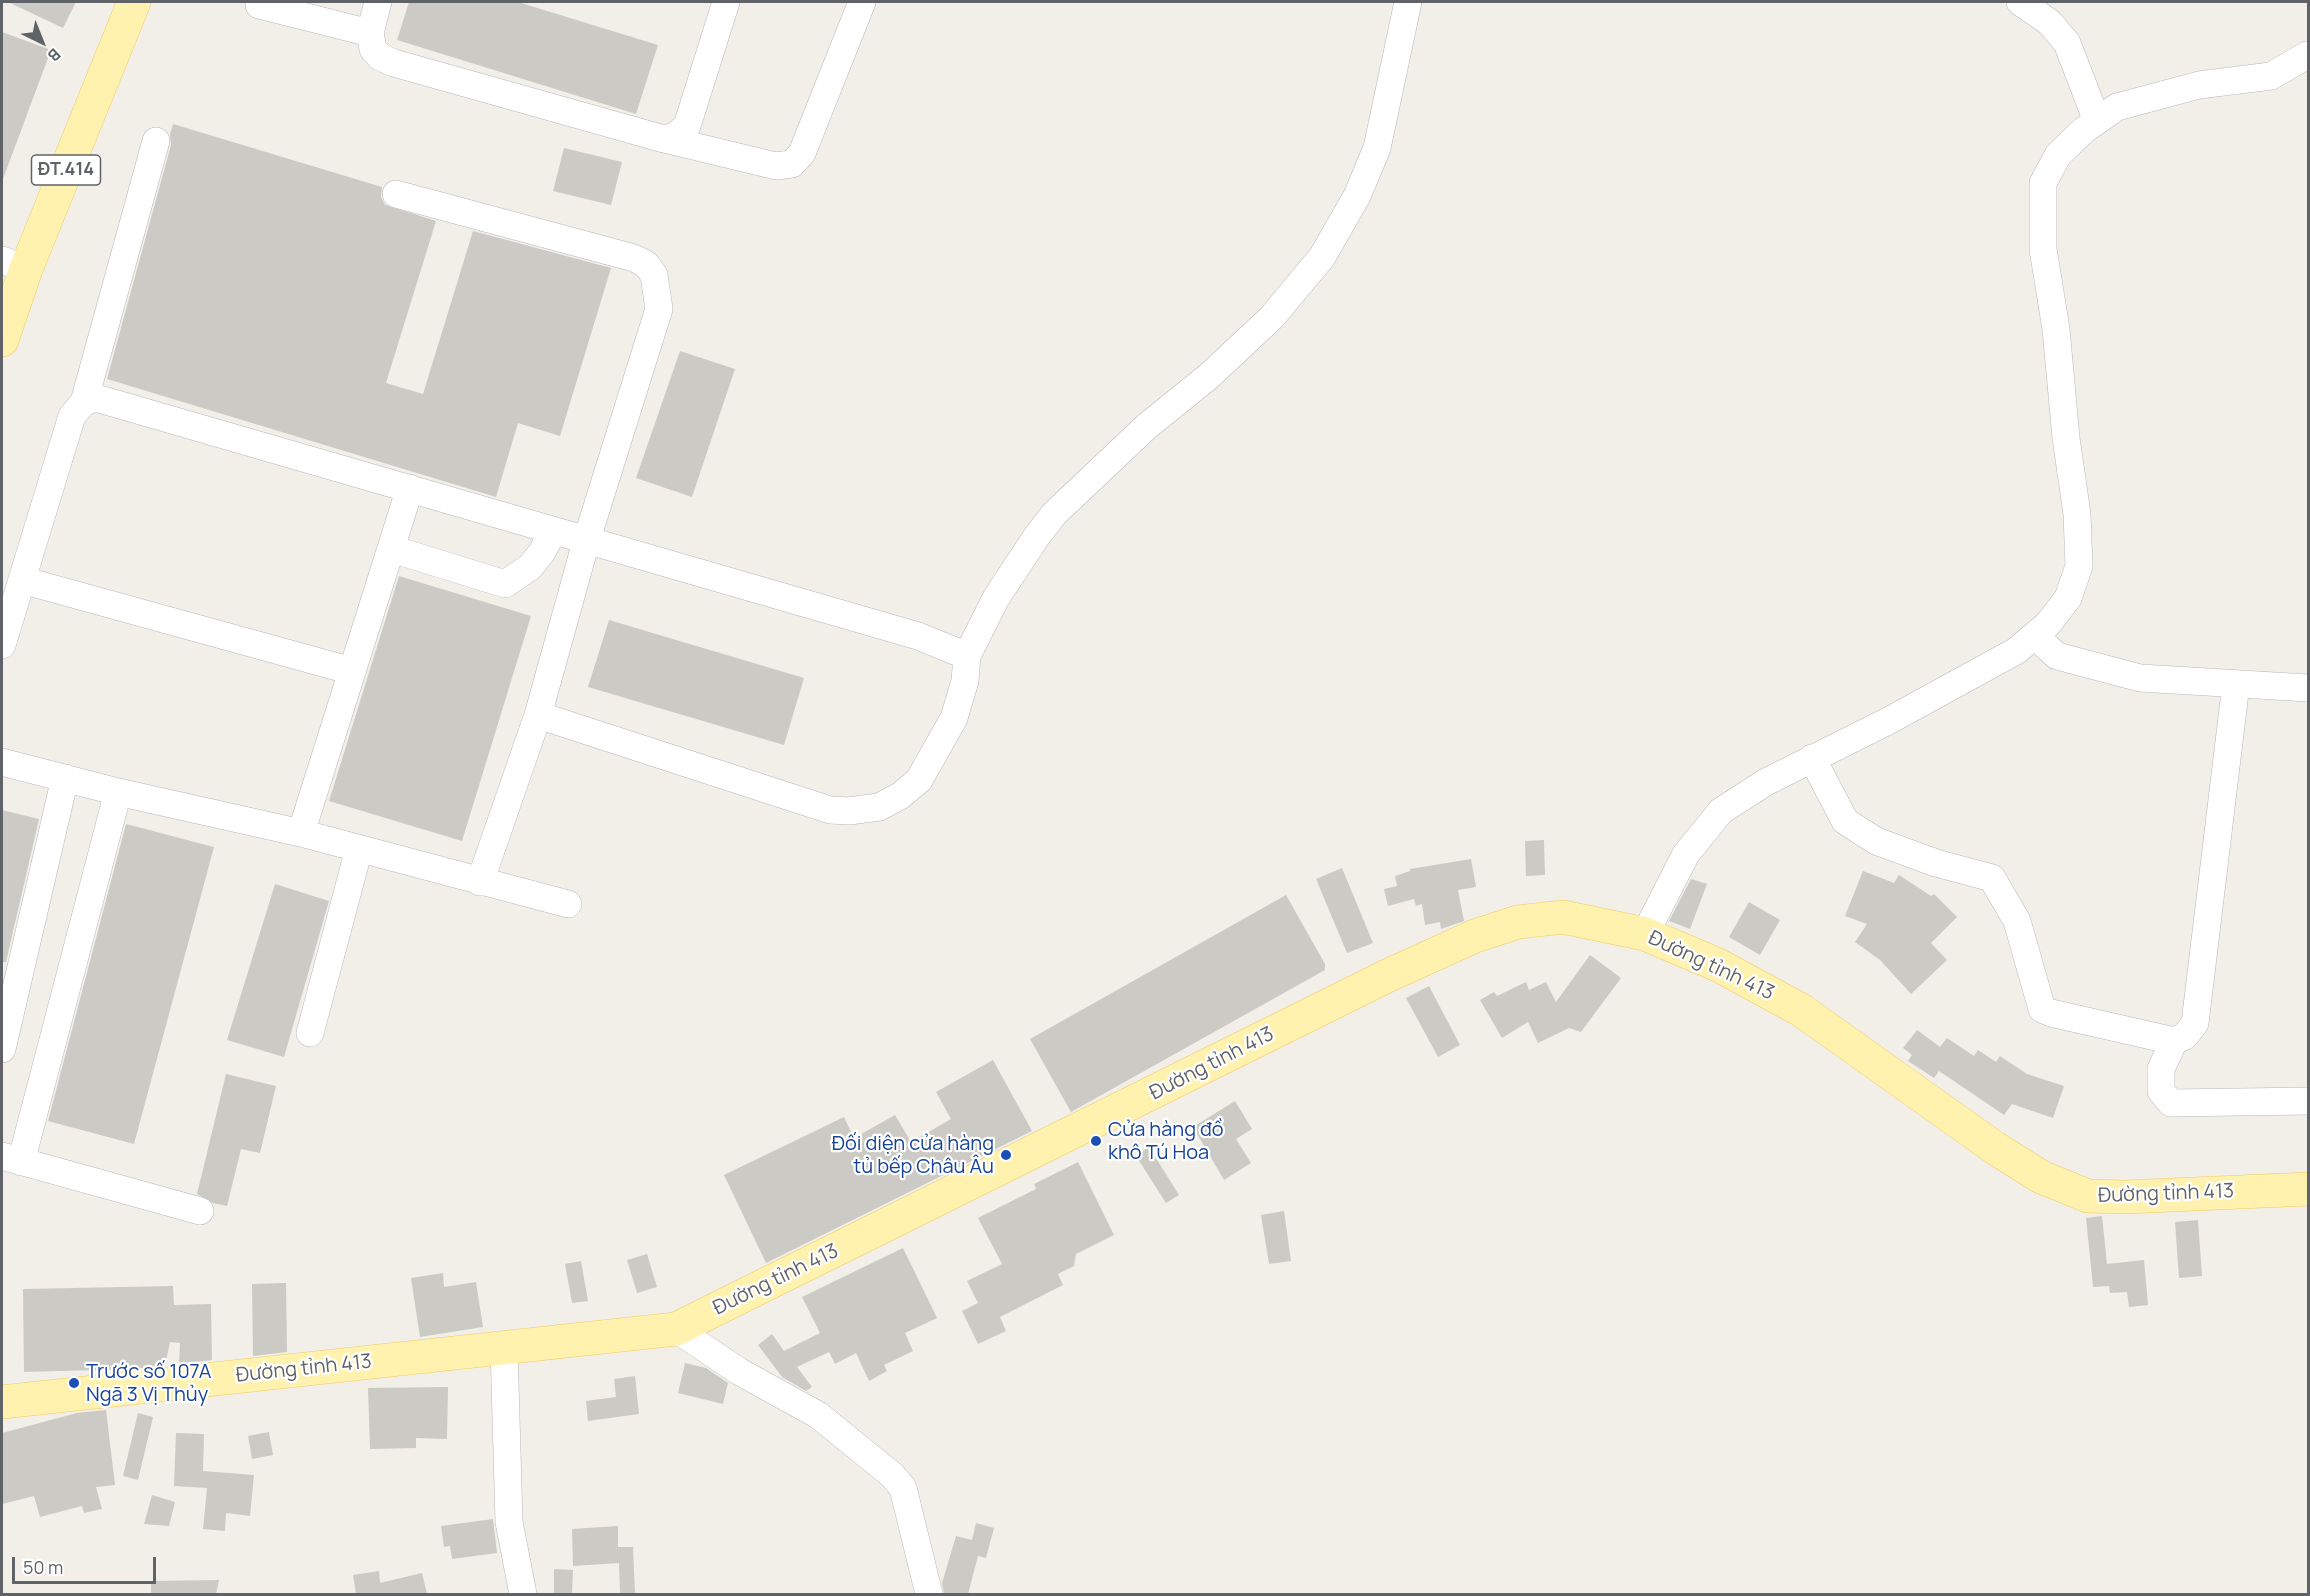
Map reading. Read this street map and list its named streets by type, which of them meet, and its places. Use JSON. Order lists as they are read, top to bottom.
{
  "streets": {
    "main road": ["ĐT.414", "Đường tỉnh 413"]
  },
  "places": ["Cửa hàng đồ khô Tú Hoa", "Đối diện cửa hàng tủ bếp Châu Âu", "Trước số 107A Ngã 3 Vị Thủy"],
  "scale_bar": "50 m",
  "north": "bottom right"
}
